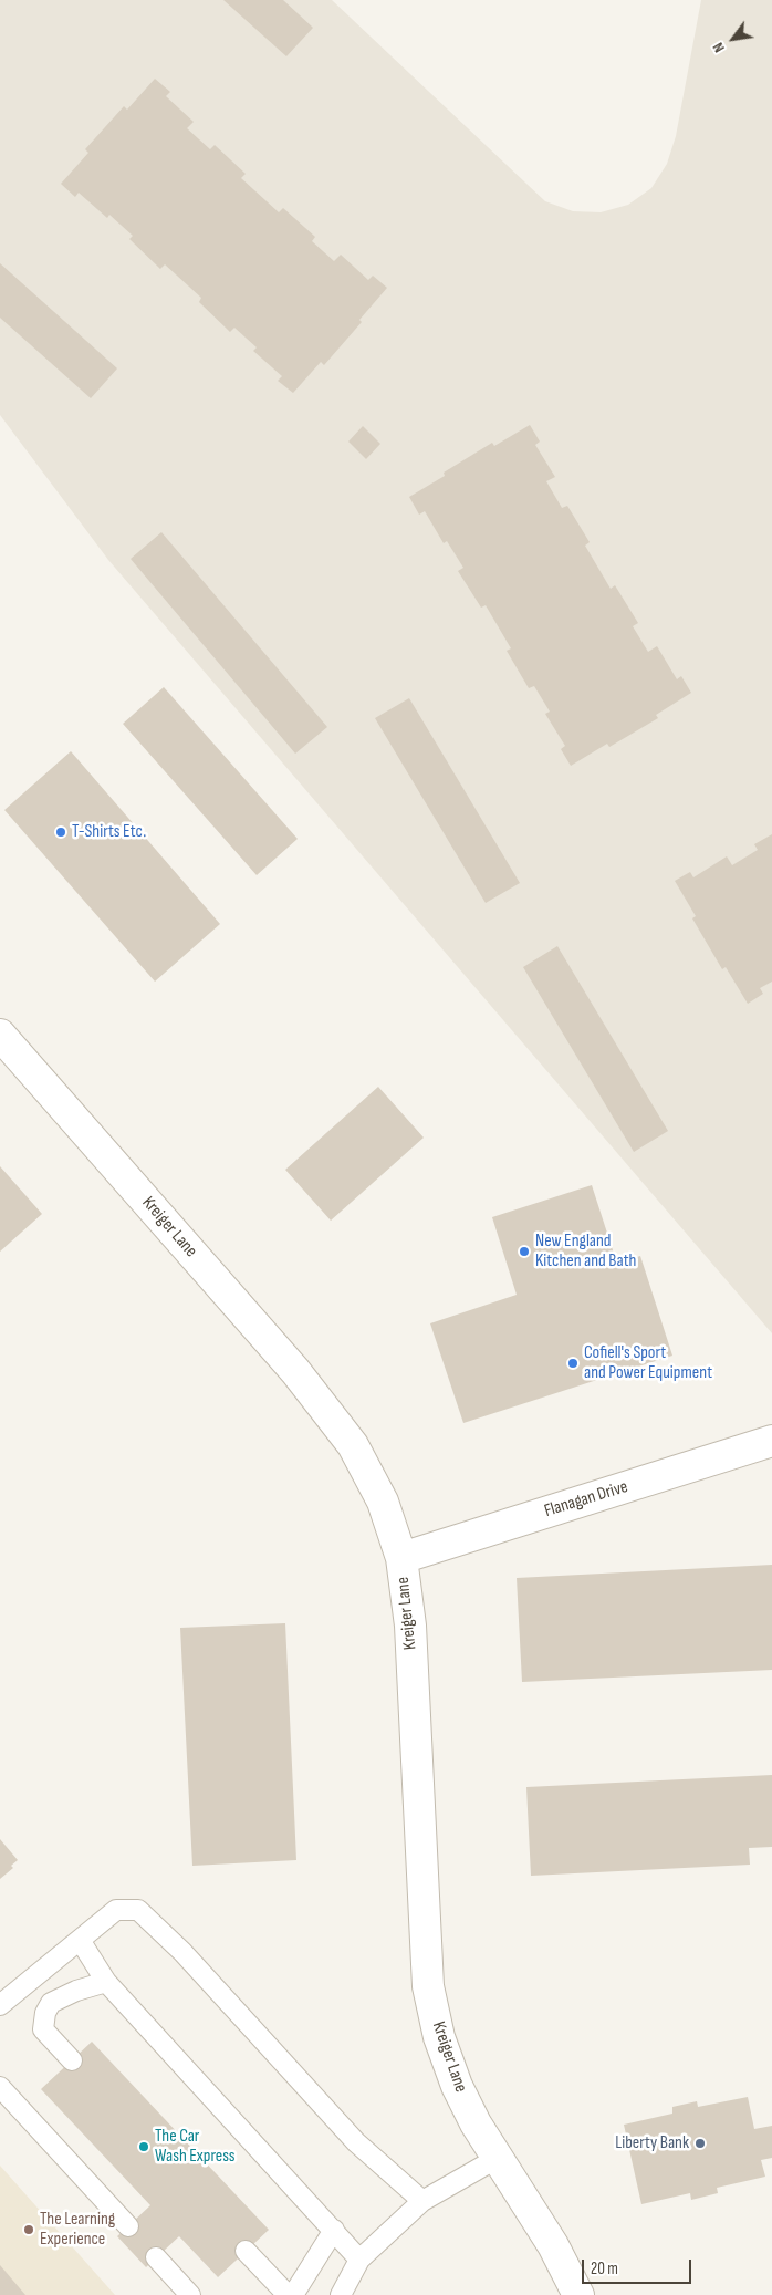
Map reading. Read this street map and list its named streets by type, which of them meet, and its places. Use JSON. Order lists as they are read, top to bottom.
{
  "streets": {
    "street": ["Kreiger Lane", "Flanagan Drive"]
  },
  "crossings": [
    ["Kreiger Lane", "Flanagan Drive"]
  ],
  "places": [
    "T-Shirts Etc.",
    "New England Kitchen and Bath",
    "Cofiell's Sport and Power Equipment",
    "Liberty Bank",
    "The Car Wash Express",
    "The Learning Experience"
  ],
  "scale_bar": "20 m",
  "north": "bottom left"
}
